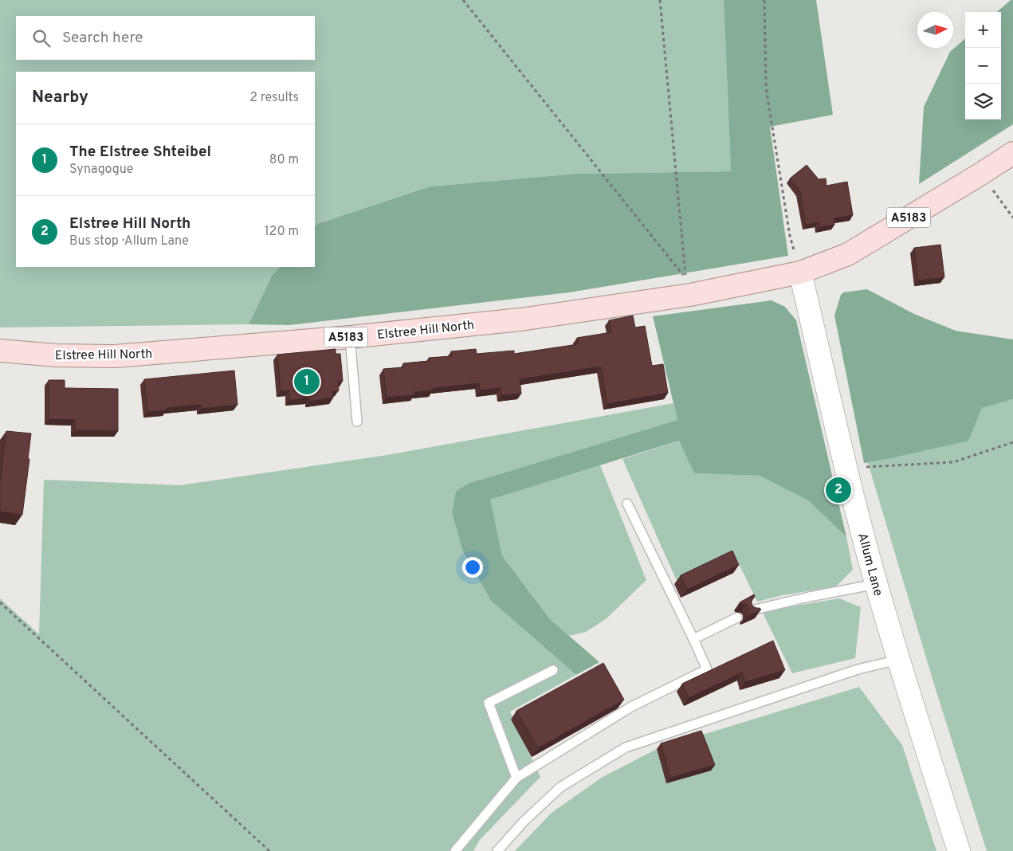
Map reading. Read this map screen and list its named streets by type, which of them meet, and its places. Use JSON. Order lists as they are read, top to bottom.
{
  "streets": {
    "main road": ["A5183", "Elstree Hill North", "Allum Lane"]
  },
  "crossings": [
    ["A5183", "Elstree Hill North"],
    ["A5183", "Allum Lane"],
    ["Elstree Hill North", "Allum Lane"]
  ],
  "north": "right",
  "page": {
    "map_buttons": ["+", "−"],
    "search": "Search here",
    "heading": ["Nearby", "2 results"],
    "list": [
      {
        "mark": "1",
        "name": "The Elstree Shteibel",
        "note": "Synagogue",
        "value": "80 m"
      },
      {
        "mark": "2",
        "name": "Elstree Hill North",
        "note": "Bus stop · Allum Lane",
        "value": "120 m"
      }
    ],
    "pins": ["1", "2"]
  }
}
